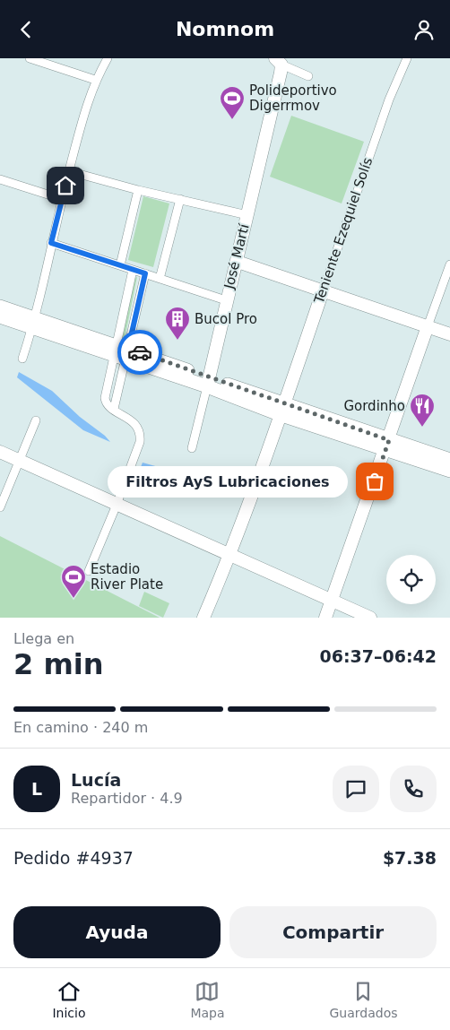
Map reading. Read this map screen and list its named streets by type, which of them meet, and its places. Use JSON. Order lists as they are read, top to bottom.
{
  "streets": {
    "street": ["Teniente Ezequiel Solís", "José Martí"]
  },
  "places": {
    "sports": ["Polideportivo Digerrmov", "Estadio River Plate"],
    "building": ["Bucol Pro"],
    "restaurant": ["Gordinho"],
    "other": ["Filtros AyS Lubricaciones"]
  },
  "page": {
    "header": "Nomnom",
    "bubble": "Filtros AyS Lubricaciones",
    "heading": ["2 min", "Llega en", "06:37–06:42"],
    "panel": [
      "Lucía",
      "Repartidor · 4.9",
      "Pedido #4937",
      "$7.38"
    ],
    "bar": "En camino · 240 m",
    "round": "L",
    "buttons": ["Ayuda", "Compartir"],
    "tabs": ["Inicio", "Mapa", "Guardados"]
  }
}
